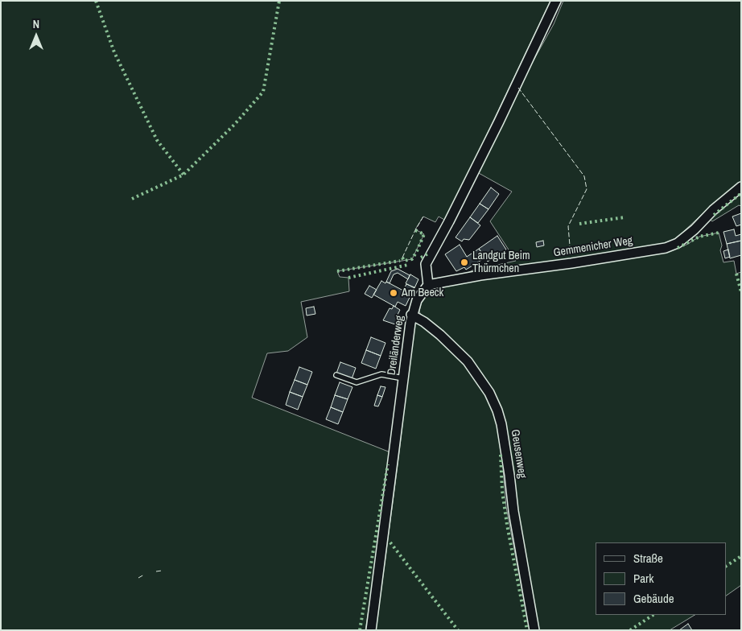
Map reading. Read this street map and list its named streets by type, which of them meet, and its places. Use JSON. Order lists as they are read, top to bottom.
{
  "streets": {
    "street": ["Gemmenicher Weg", "Dreiländerweg", "Geusenweg"]
  },
  "crossings": [
    ["Gemmenicher Weg", "Dreiländerweg"],
    ["Dreiländerweg", "Geusenweg"]
  ],
  "places": ["Landgut Beim Thürmchen", "Am Beeck"],
  "legend": ["Straße", "Park", "Gebäude"],
  "north": "top"
}
